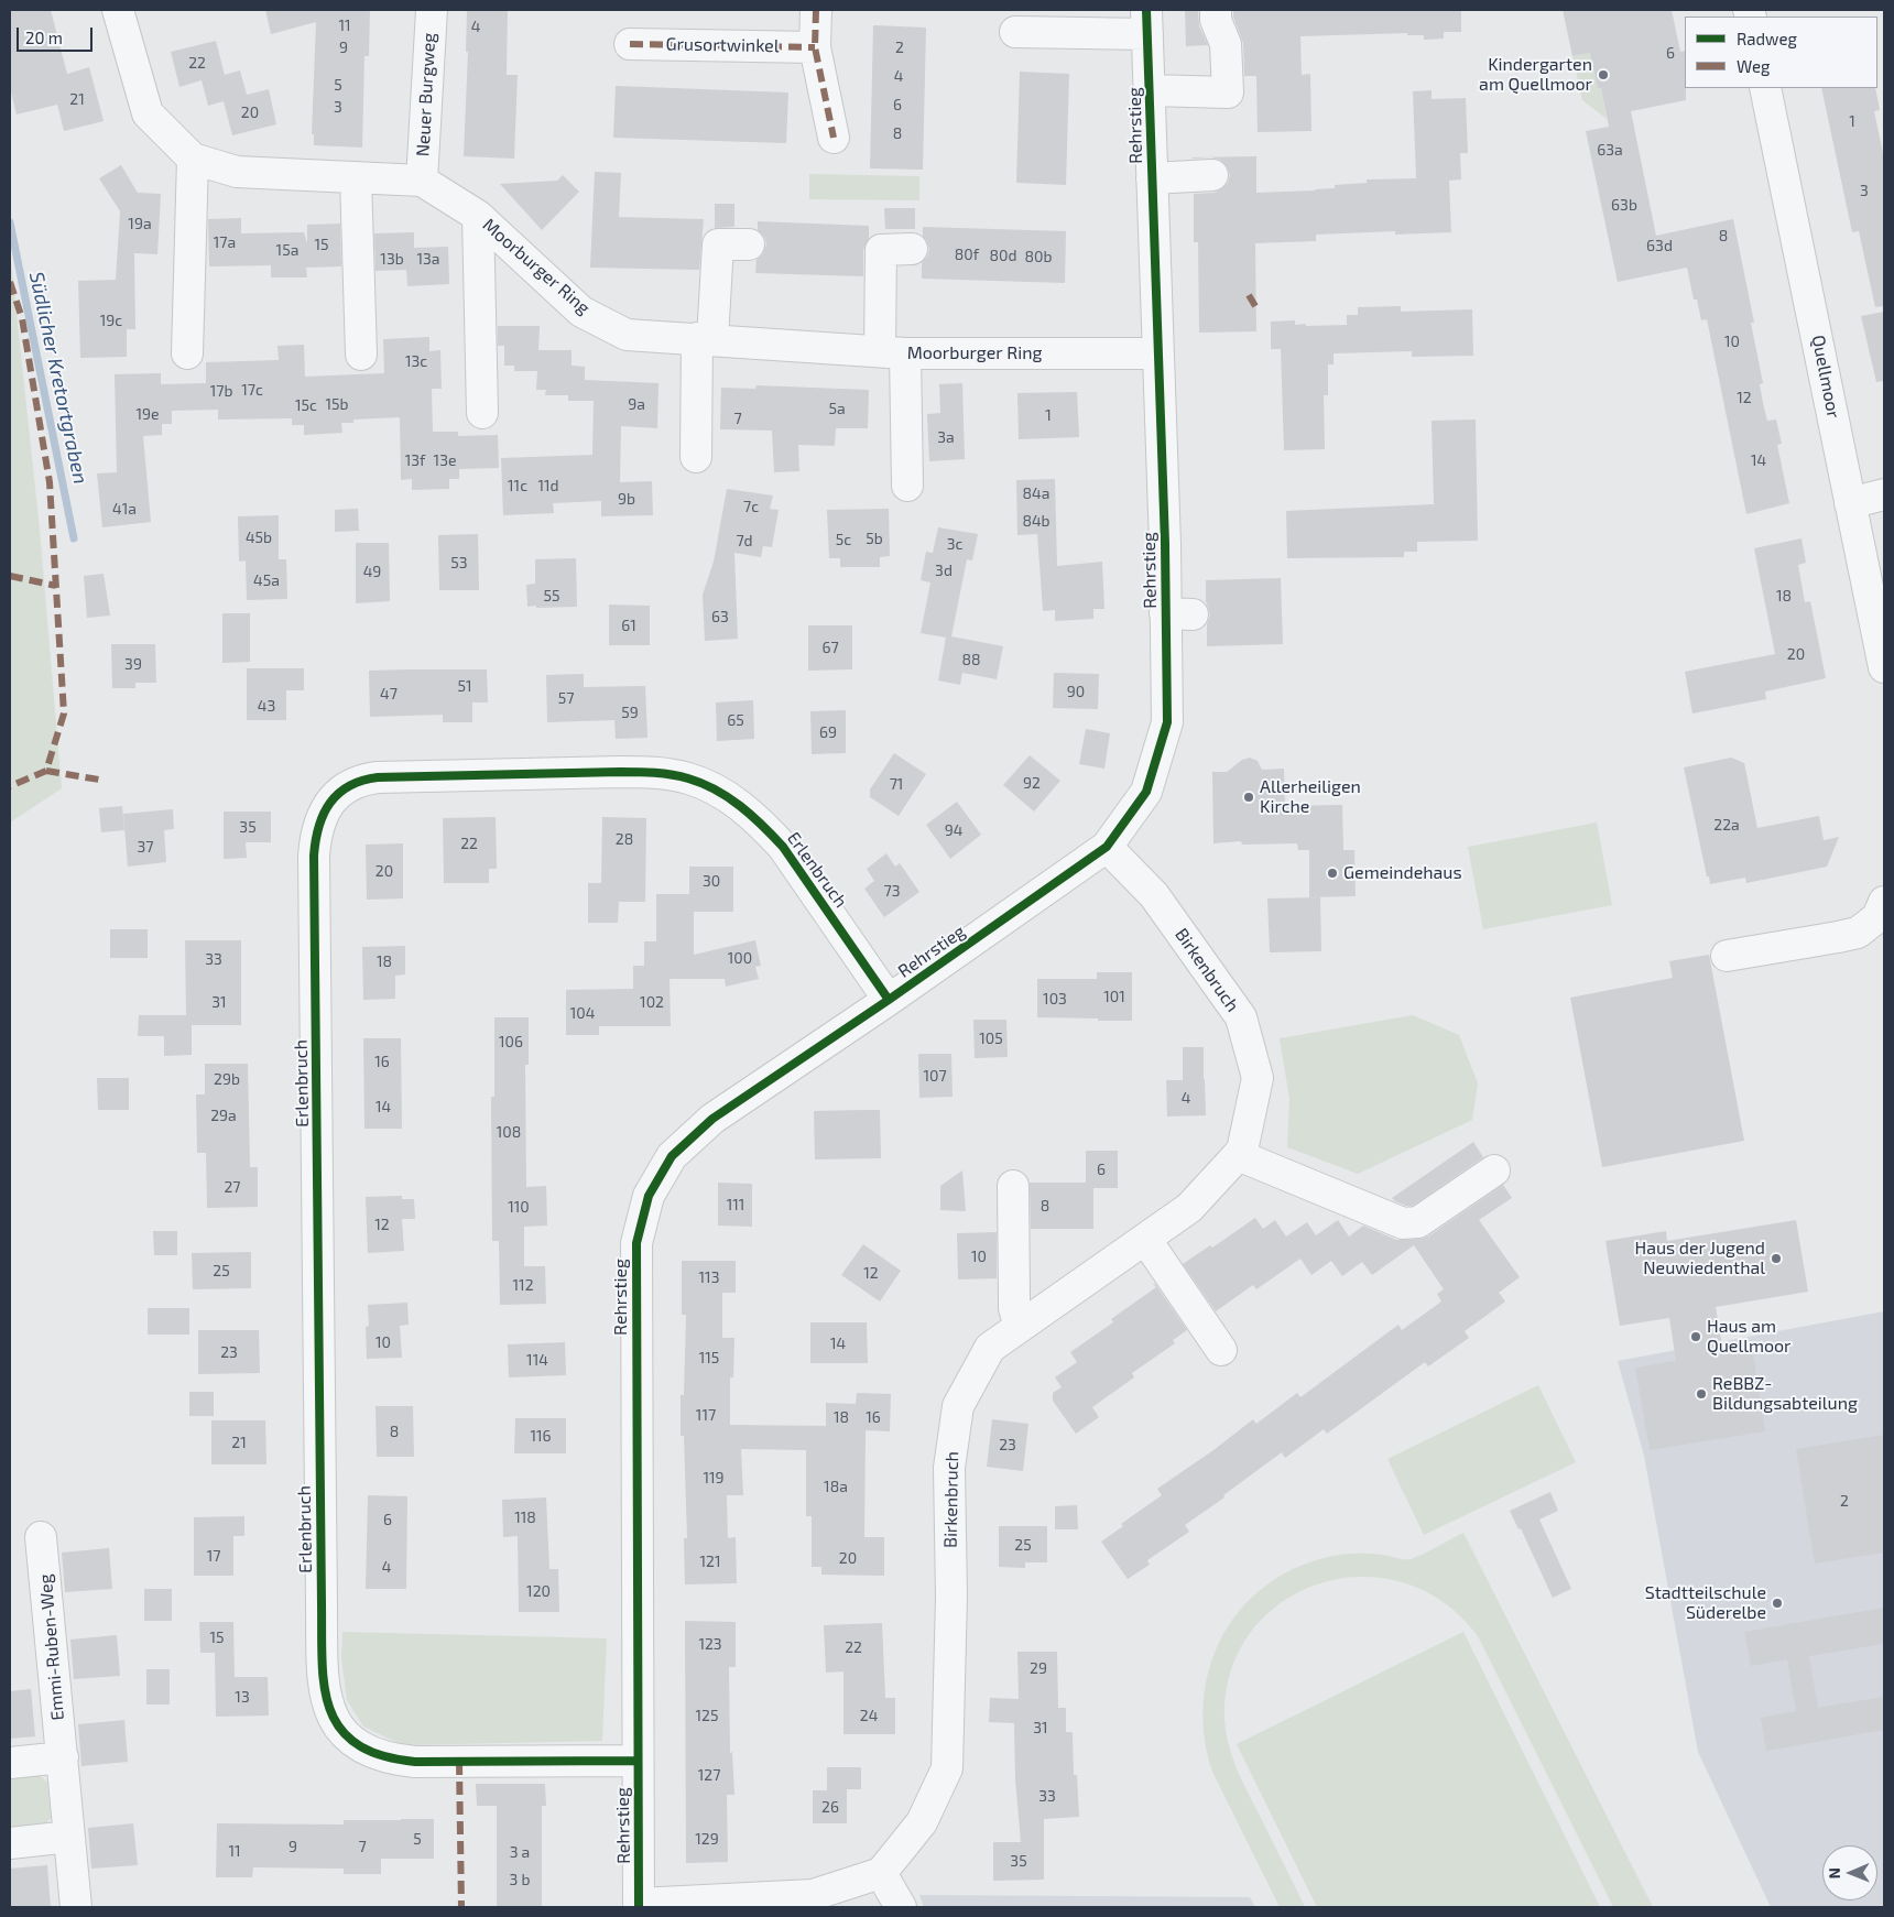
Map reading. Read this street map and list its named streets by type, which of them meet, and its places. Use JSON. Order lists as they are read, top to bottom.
{
  "streets": {
    "street": [
      "Grusortwinkel",
      "Neuer Burgweg",
      "Rehrstieg",
      "Moorburger Ring",
      "Quellmoor",
      "Erlenbruch",
      "Birkenbruch",
      "Emmi-Ruben-Weg"
    ]
  },
  "crossings": [
    ["Neuer Burgweg", "Moorburger Ring"],
    ["Rehrstieg", "Moorburger Ring"],
    ["Rehrstieg", "Erlenbruch"],
    ["Rehrstieg", "Birkenbruch"]
  ],
  "water": ["Südlicher Kretortgraben"],
  "places": [
    "Kindergarten am Quellmoor",
    "Allerheiligen Kirche",
    "Gemeindehaus",
    "Haus der Jugend Neuwiedenthal",
    "Haus am Quellmoor",
    "ReBBZ- Bildungsabteilung",
    "Stadtteilschule Süderelbe"
  ],
  "house_numbers": [
    "11",
    "4",
    "9",
    "2",
    "6",
    "22",
    "4",
    "5",
    "21",
    "6",
    "3",
    "20",
    "1",
    "8",
    "63a",
    "3",
    "63b",
    "19a",
    "8",
    "17a",
    "15",
    "63d",
    "15a",
    "80f",
    "80d",
    "80b",
    "13b",
    "13a",
    "19c",
    "10",
    "13c",
    "17c",
    "17b",
    "12",
    "15b",
    "9a",
    "15c",
    "5a",
    "19e",
    "1",
    "7",
    "3a",
    "13f",
    "13e",
    "14",
    "11c",
    "11d",
    "84a",
    "9b",
    "7c",
    "41a",
    "84b",
    "45b",
    "5b",
    "5c",
    "7d",
    "3c",
    "53",
    "3d",
    "49",
    "45a",
    "55",
    "18",
    "63",
    "61",
    "67",
    "20",
    "88",
    "39",
    "51",
    "90",
    "47",
    "57",
    "43",
    "59",
    "65",
    "69",
    "92",
    "71",
    "22a",
    "35",
    "94",
    "28",
    "22",
    "37",
    "20",
    "30",
    "73",
    "100",
    "33",
    "18",
    "101",
    "103",
    "31",
    "102",
    "104",
    "105",
    "106",
    "16",
    "107",
    "29b",
    "4",
    "14",
    "29a",
    "108",
    "6",
    "27",
    "111",
    "8",
    "110",
    "12",
    "10",
    "25",
    "12",
    "113",
    "112",
    "10",
    "14",
    "23",
    "115",
    "114",
    "117",
    "18",
    "16",
    "8",
    "116",
    "21",
    "23",
    "119",
    "18a",
    "2",
    "118",
    "6",
    "25",
    "17",
    "20",
    "121",
    "4",
    "120",
    "15",
    "123",
    "22",
    "29",
    "13",
    "125",
    "24",
    "31",
    "127",
    "33",
    "26",
    "5",
    "129",
    "9",
    "7",
    "11",
    "3 a",
    "35",
    "3 b"
  ],
  "legend": ["Radweg", "Weg"],
  "scale_bar": "20 m",
  "north": "left"
}
